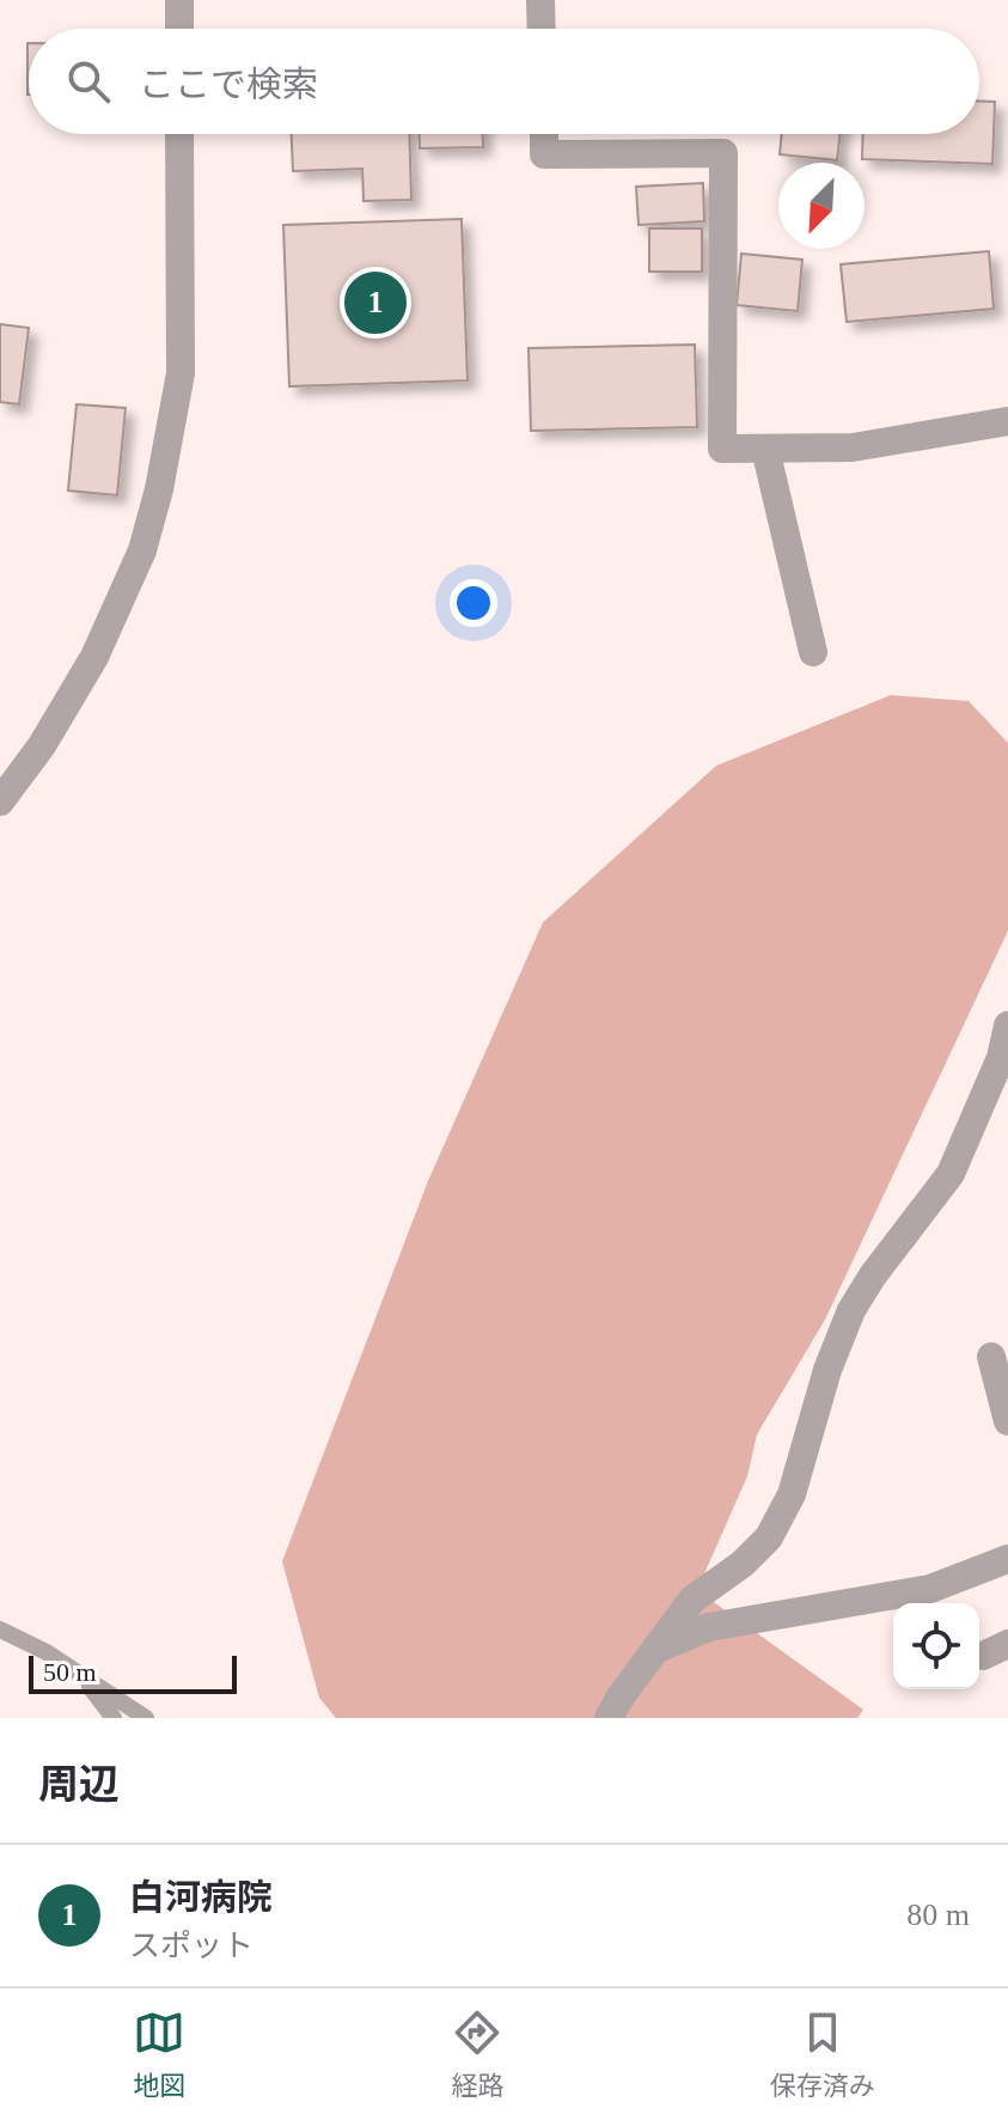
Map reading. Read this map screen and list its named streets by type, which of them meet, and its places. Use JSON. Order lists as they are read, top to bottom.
{
  "scale_bar": "50 m",
  "north": "bottom left",
  "page": {
    "search": "ここで検索",
    "pins": "1",
    "scale": "50 m",
    "heading": "周辺",
    "list": [
      {
        "mark": "1",
        "name": "白河病院",
        "note": "スポット",
        "value": "80 m"
      }
    ],
    "nav": ["地図", "経路", "保存済み"]
  }
}
